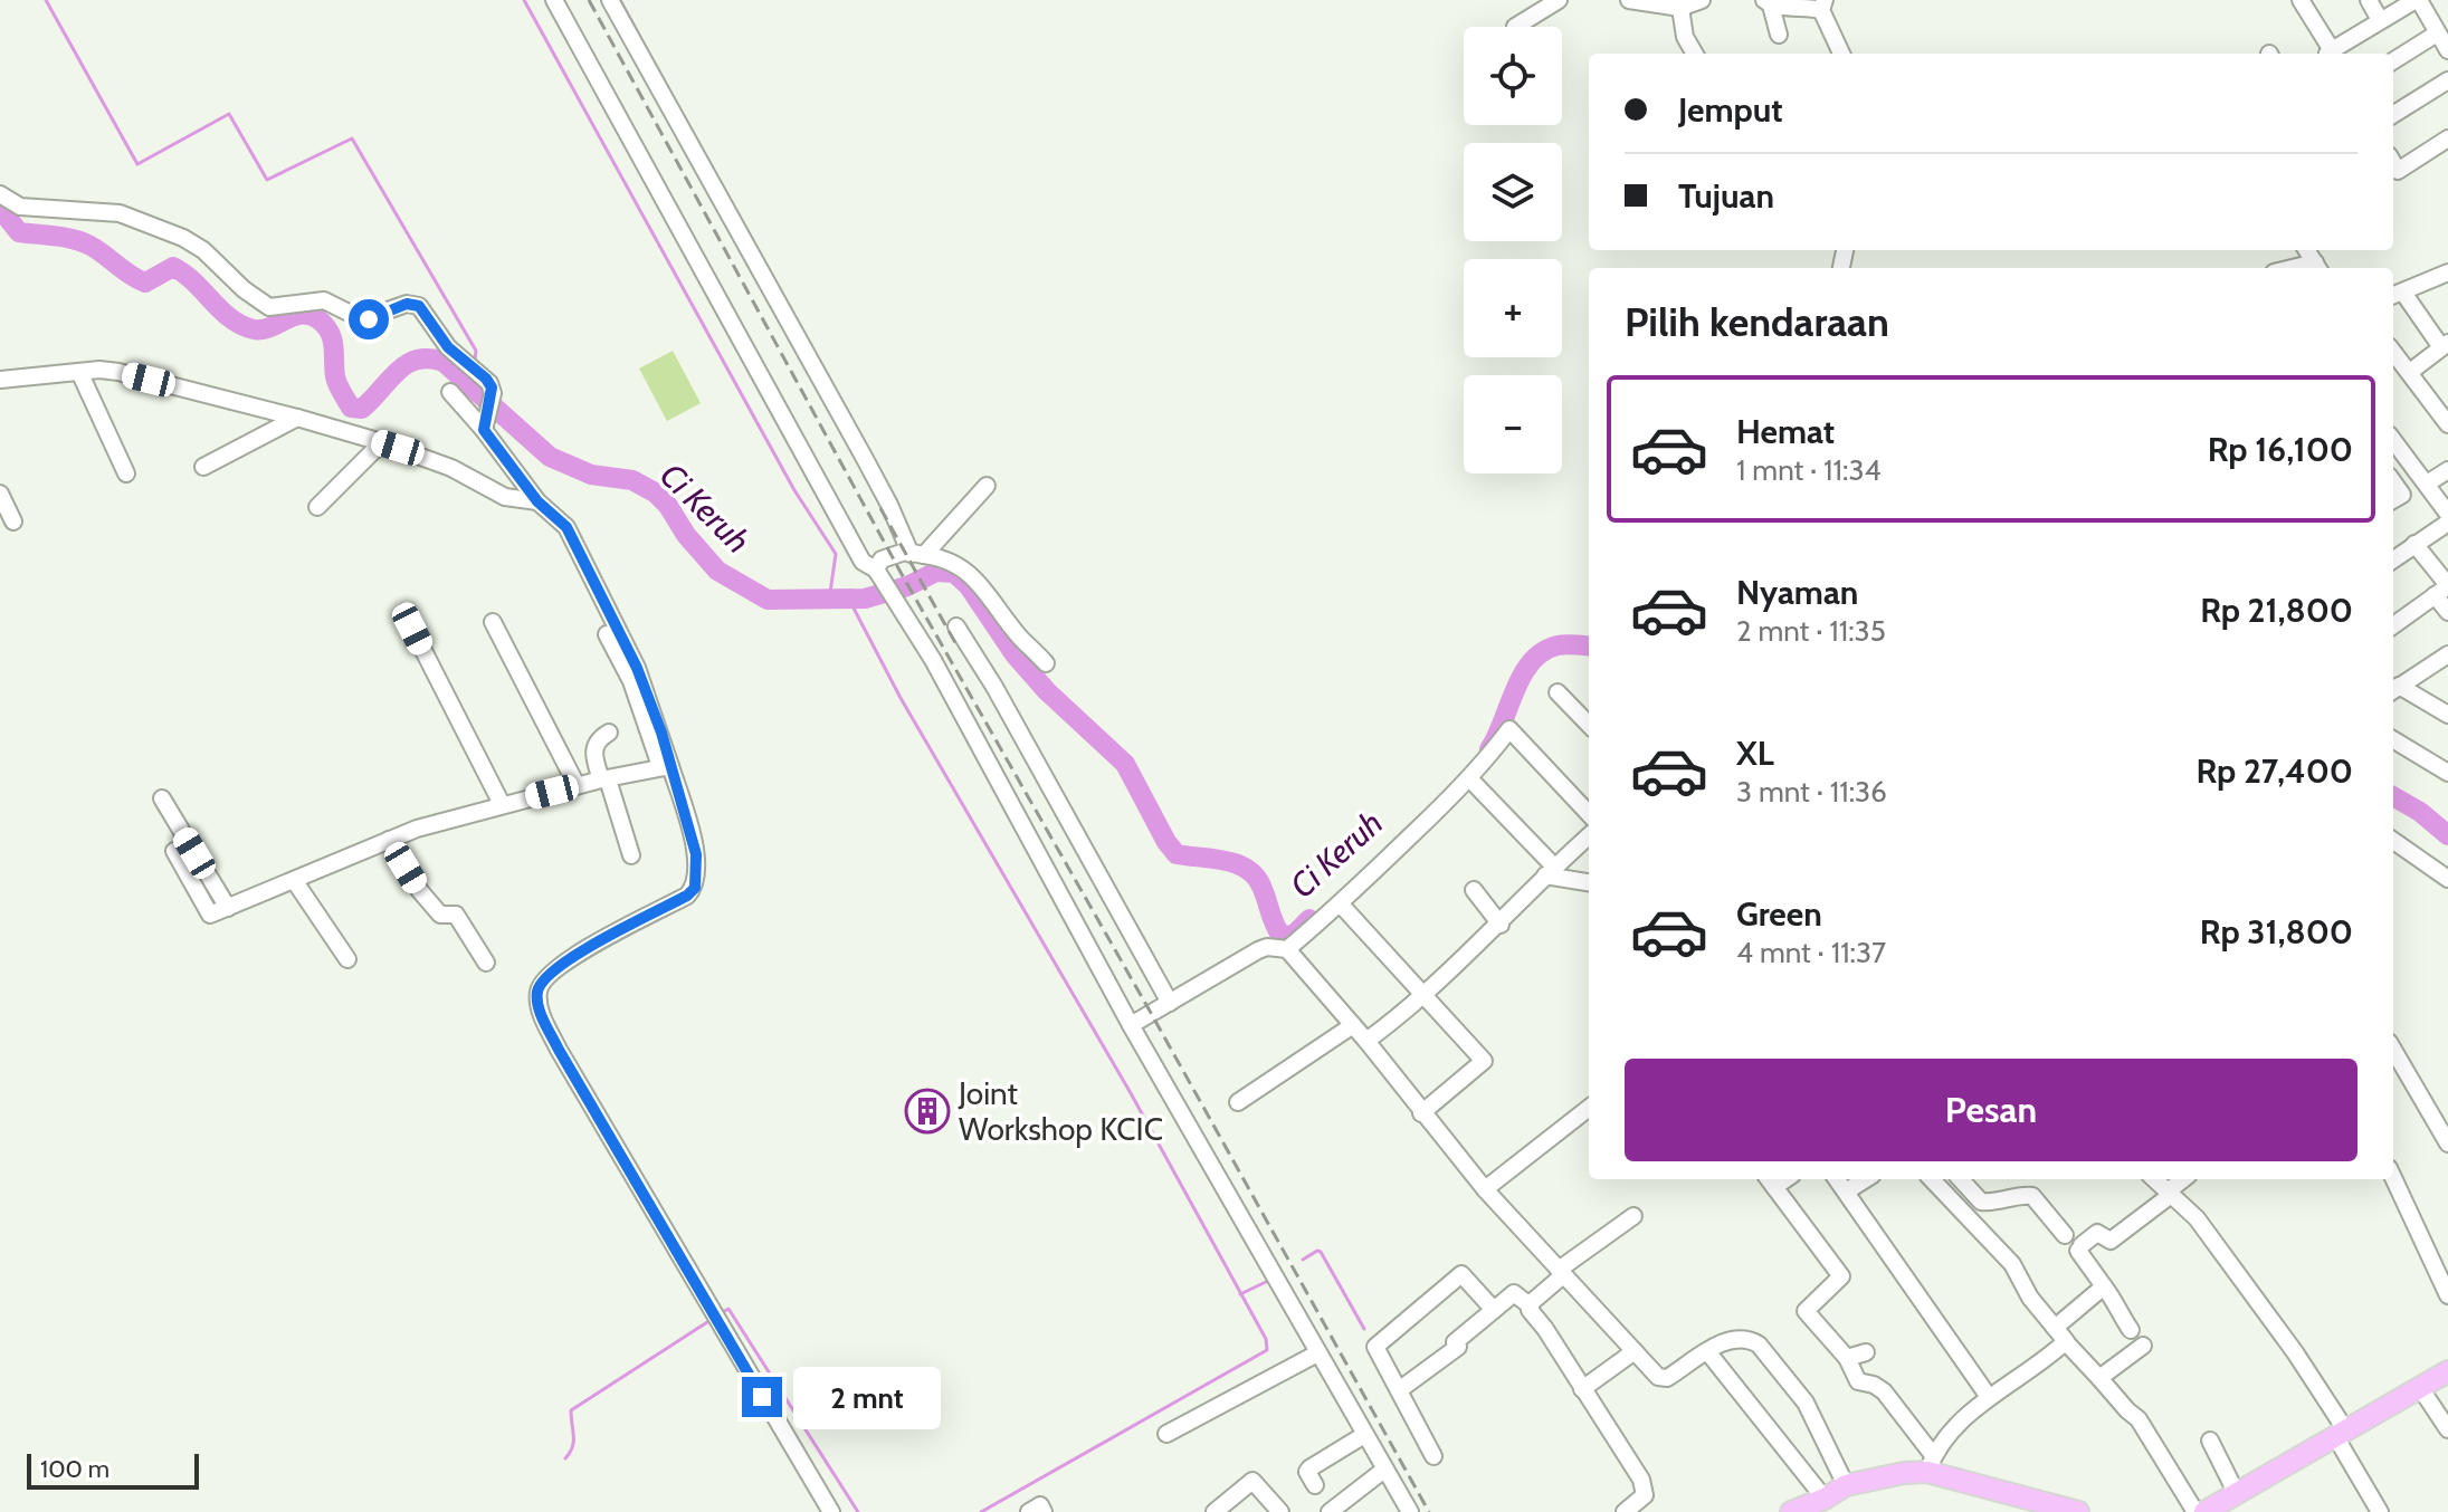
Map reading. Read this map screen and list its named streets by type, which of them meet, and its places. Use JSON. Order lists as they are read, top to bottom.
{
  "water": ["Ci Keruh"],
  "places": {
    "building": ["Joint Workshop KCIC"]
  },
  "scale_bar": "100 m",
  "page": {
    "map_buttons": ["+", "−"],
    "banner": ["Jemput", "Tujuan"],
    "heading": "Pilih kendaraan",
    "list": [
      {
        "name": "Hemat",
        "note": "1 mnt · 11:34",
        "value": "Rp 16,100"
      },
      {
        "name": "Nyaman",
        "note": "2 mnt · 11:35",
        "value": "Rp 21,800"
      },
      {
        "name": "XL",
        "note": "3 mnt · 11:36",
        "value": "Rp 27,400"
      },
      {
        "name": "Green",
        "note": "4 mnt · 11:37",
        "value": "Rp 31,800"
      }
    ],
    "buttons": "Pesan",
    "bubble": "2 mnt",
    "scale": "100 m"
  }
}
